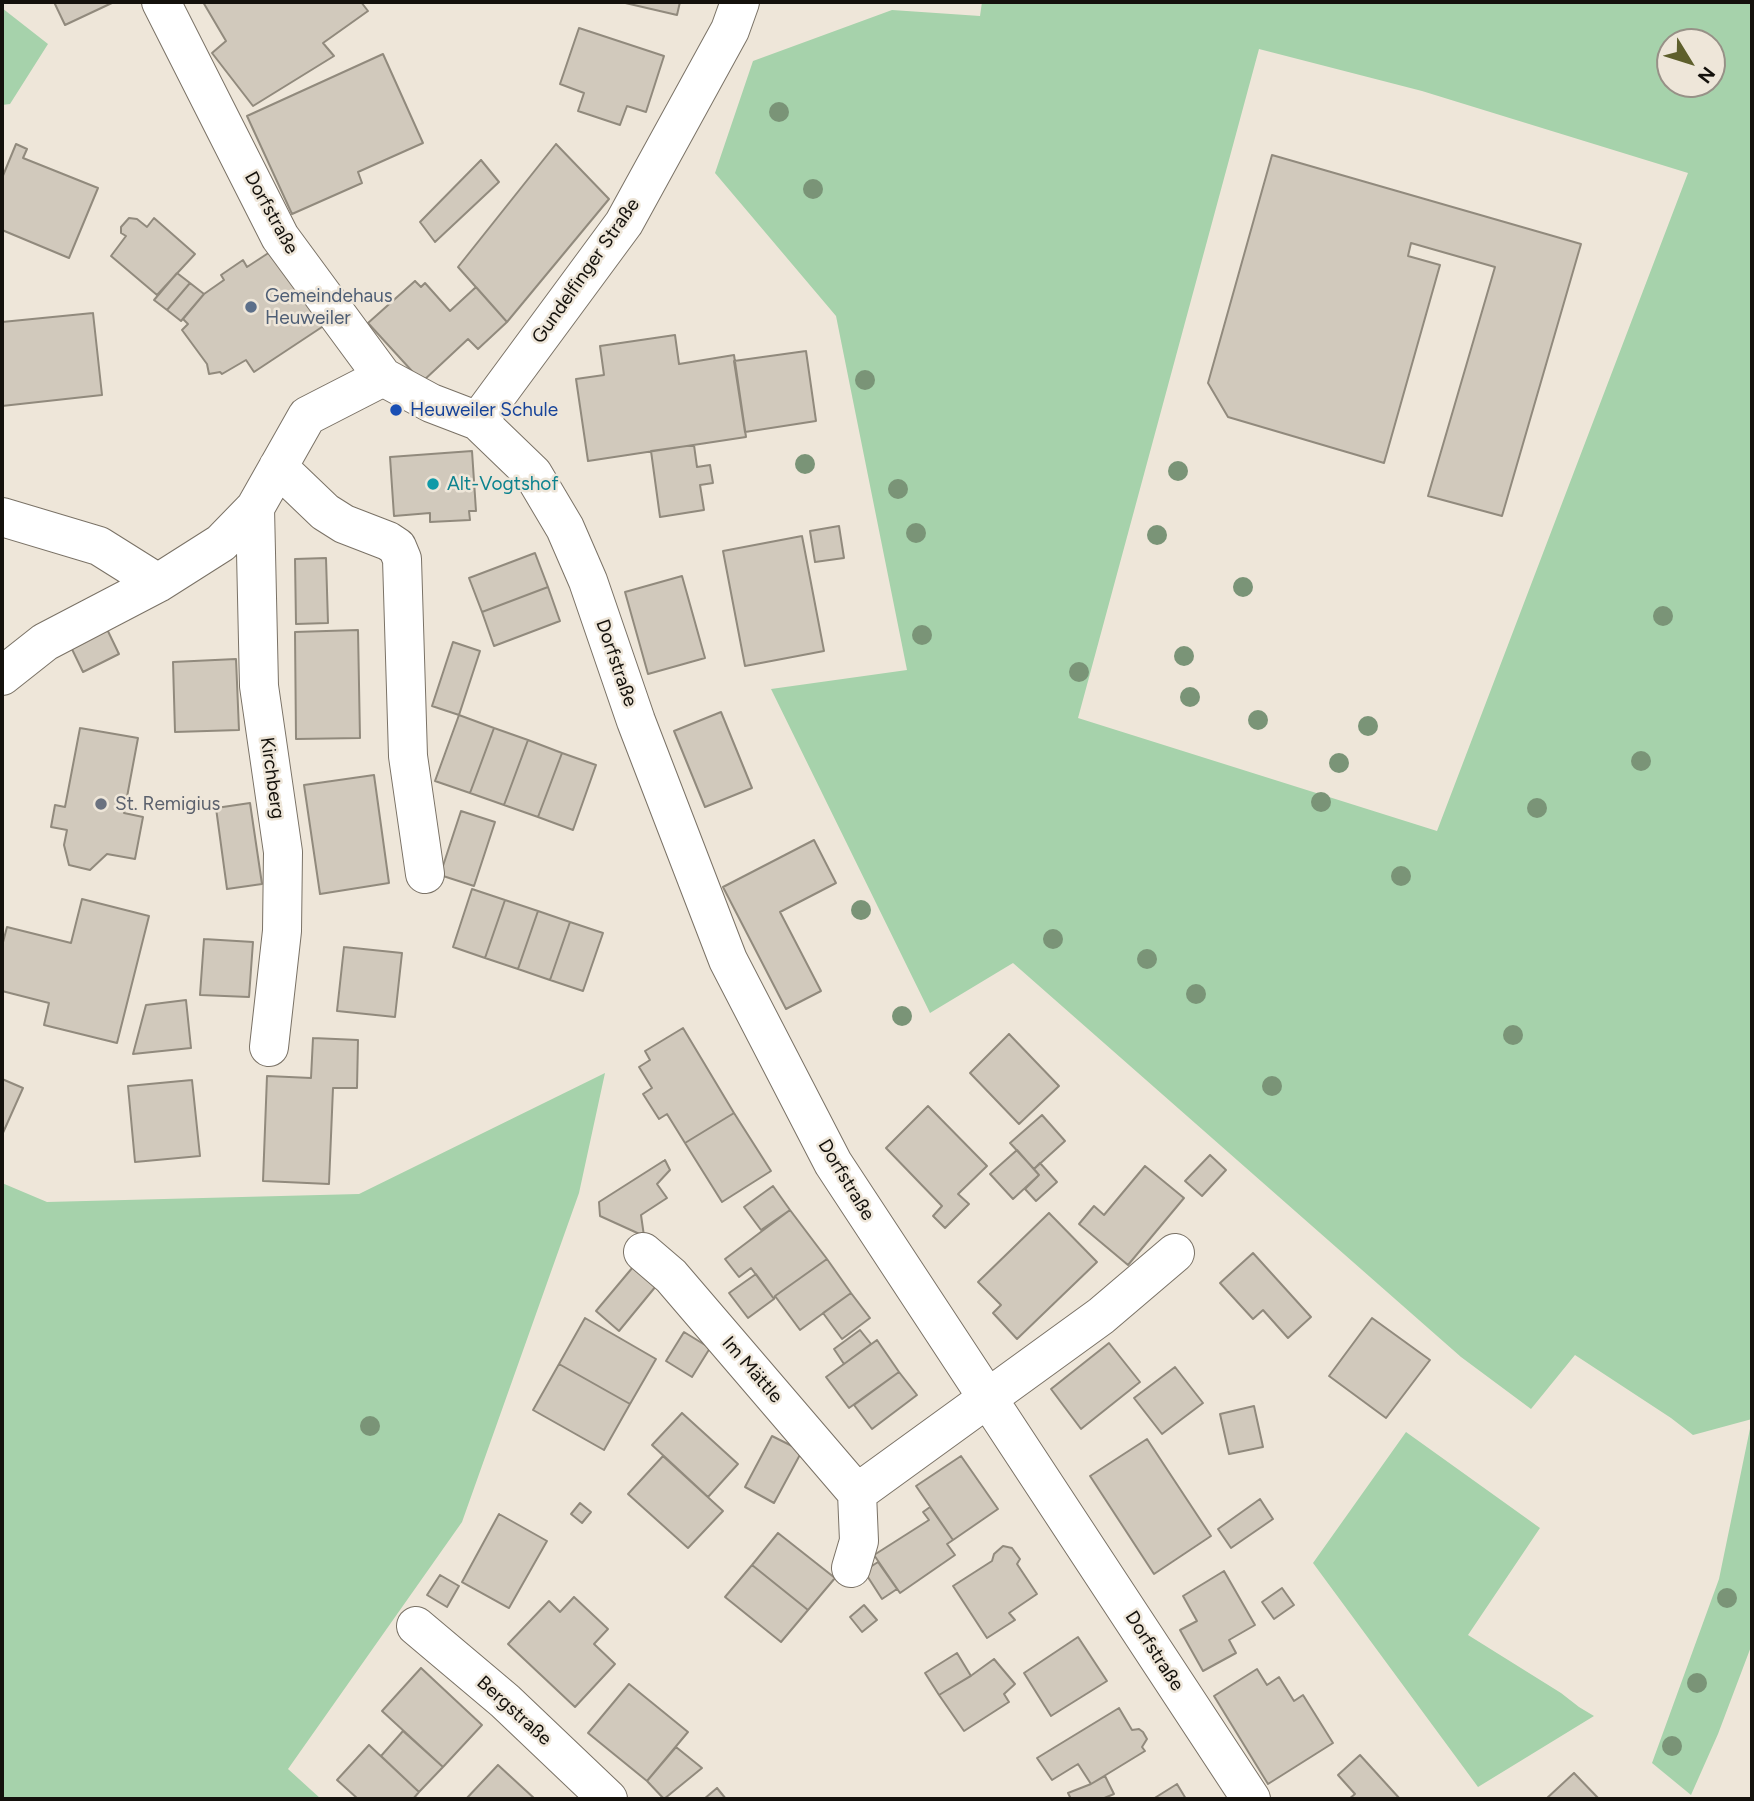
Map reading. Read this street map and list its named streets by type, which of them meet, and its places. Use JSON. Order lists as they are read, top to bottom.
{
  "streets": {
    "street": [
      "Dorfstraße",
      "Gundelfinger Straße",
      "Kirchberg",
      "Im Mättle",
      "Bergstraße"
    ]
  },
  "crossings": [
    ["Dorfstraße", "Gundelfinger Straße"]
  ],
  "places": [
    "Gemeindehaus Heuweiler",
    "Heuweiler Schule",
    "Alt-Vogtshof",
    "St. Remigius"
  ],
  "north": "bottom right"
}
